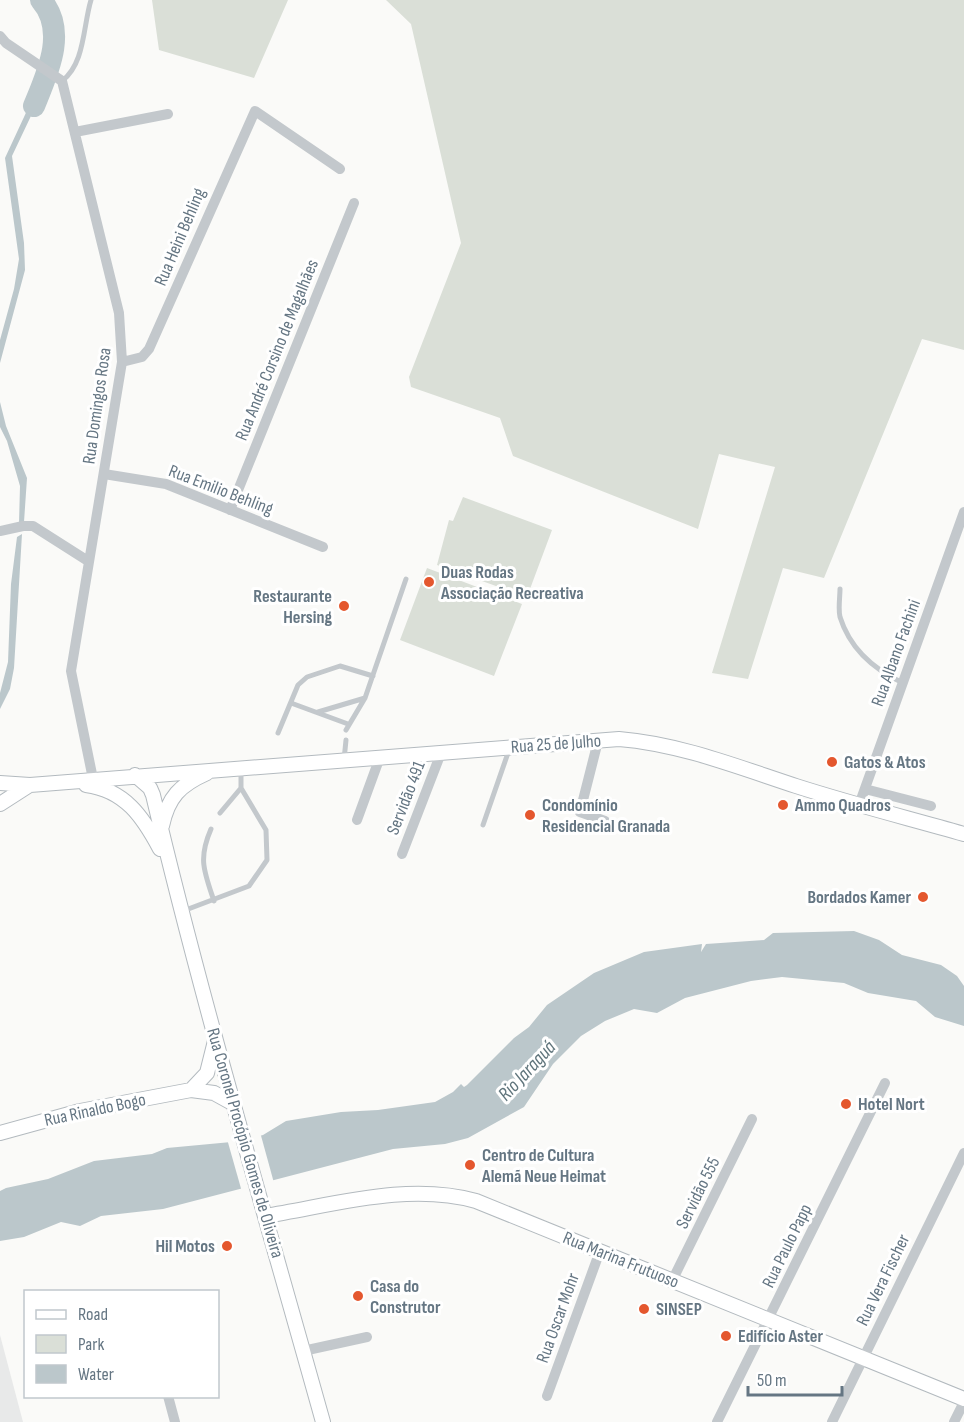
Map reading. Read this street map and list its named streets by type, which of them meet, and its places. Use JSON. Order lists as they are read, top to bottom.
{
  "streets": {
    "main road": [
      "Rua 25 de Julho",
      "Rua Rinaldo Bogo",
      "Rua Coronel Procópio Gomes de Oliveira",
      "Rua Marina Frutuoso"
    ],
    "street": [
      "Rua Heini Behling",
      "Rua André Corsino de Magalhães",
      "Rua Domingos Rosa",
      "Rua Emilio Behling",
      "Rua Albano Fachini",
      "Servidão 491",
      "Servidão 555",
      "Rua Paulo Papp",
      "Rua Vera Fischer",
      "Rua Oscar Mohr"
    ]
  },
  "crossings": [
    ["Rua Heini Behling", "Rua Domingos Rosa"],
    ["Rua André Corsino de Magalhães", "Rua Emilio Behling"],
    ["Rua Domingos Rosa", "Rua Emilio Behling"],
    ["Rua Domingos Rosa", "Rua 25 de Julho"],
    ["Rua Albano Fachini", "Rua 25 de Julho"],
    ["Rua 25 de Julho", "Servidão 491"],
    ["Rua 25 de Julho", "Rua Coronel Procópio Gomes de Oliveira"],
    ["Rua Rinaldo Bogo", "Rua Coronel Procópio Gomes de Oliveira"],
    ["Rua Coronel Procópio Gomes de Oliveira", "Rua Marina Frutuoso"],
    ["Servidão 555", "Rua Marina Frutuoso"],
    ["Rua Paulo Papp", "Rua Marina Frutuoso"],
    ["Rua Marina Frutuoso", "Rua Vera Fischer"],
    ["Rua Marina Frutuoso", "Rua Oscar Mohr"]
  ],
  "water": ["Rio Jaraguá"],
  "places": [
    "Duas Rodas Associação Recreativa",
    "Restaurante Hersing",
    "Gatos & Atos",
    "Ammo Quadros",
    "Condomínio Residencial Granada",
    "Bordados Kamer",
    "Hotel Nort",
    "Centro de Cultura Alemã Neue Heimat",
    "Hil Motos",
    "Casa do Construtor",
    "SINSEP",
    "Edifício Aster"
  ],
  "legend": ["Road", "Park", "Water"],
  "scale_bar": "50 m"
}
